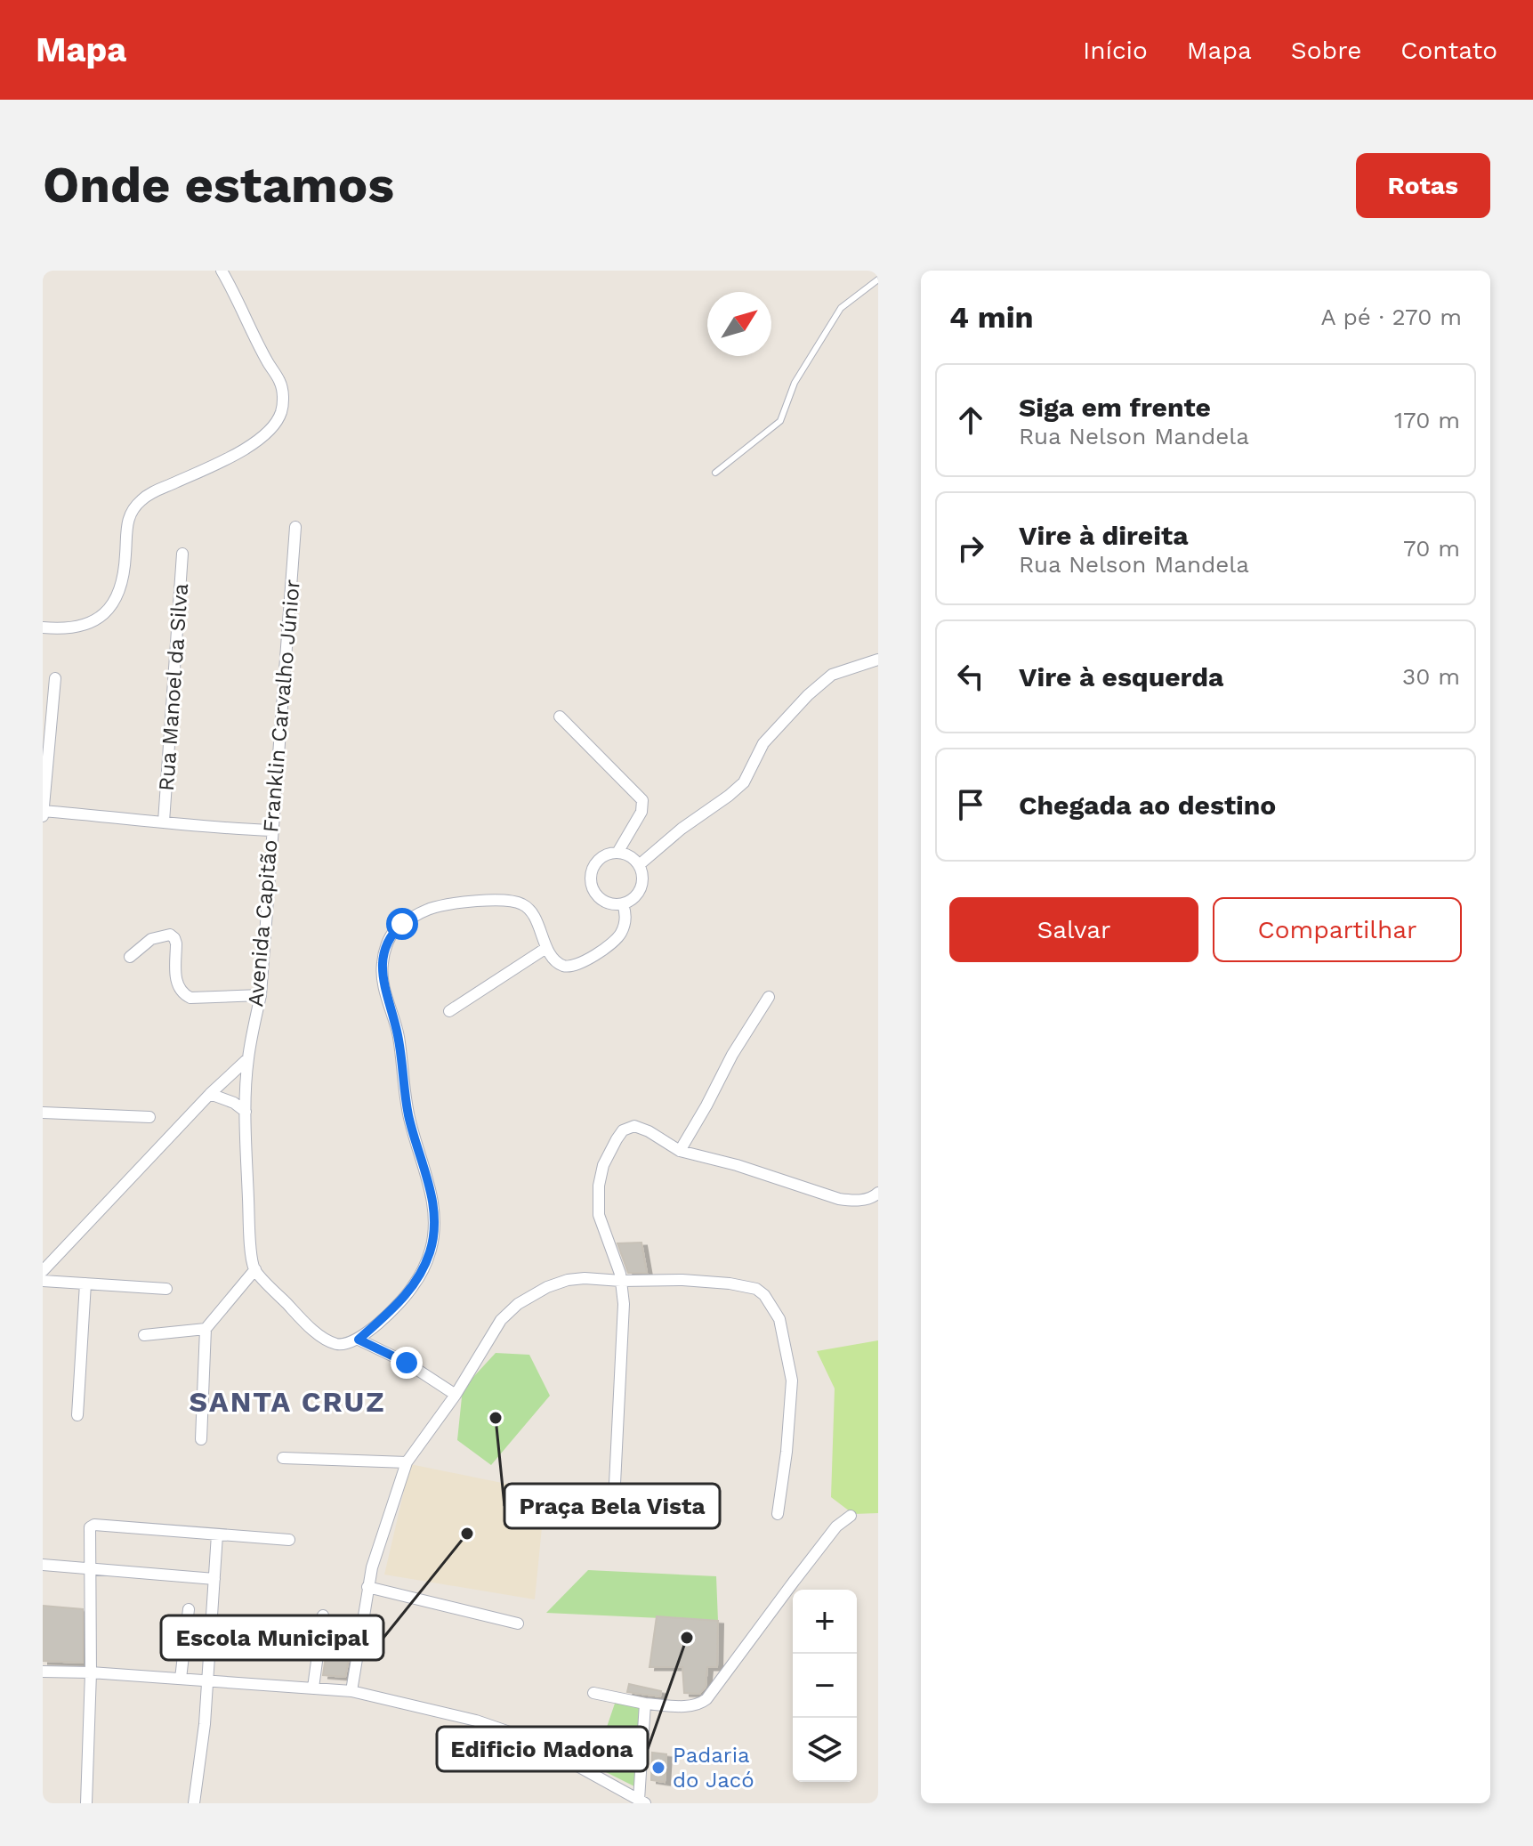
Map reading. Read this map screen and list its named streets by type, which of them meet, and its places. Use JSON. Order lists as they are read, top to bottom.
{
  "streets": {
    "street": ["Rua Manoel da Silva", "Avenida Capitão Franklin Carvalho Júnior"]
  },
  "districts": ["SANTA CRUZ"],
  "places": [
    "Praça Bela Vista",
    "Escola Municipal",
    "Edificio Madona",
    "Padaria do Jacó"
  ],
  "north": "top right",
  "page": {
    "header": "Mapa",
    "nav": [
      "Início",
      "Mapa",
      "Sobre",
      "Contato"
    ],
    "buttons": [
      "Rotas",
      ["Salvar", "Compartilhar"]
    ],
    "title": "Onde estamos",
    "heading": ["4 min", "A pé · 270 m"],
    "list": [
      ["Siga em frente", "Rua Nelson Mandela", "170 m"],
      ["Vire à direita", "Rua Nelson Mandela", "70 m"],
      ["Vire à esquerda", "30 m"],
      "Chegada ao destino"
    ],
    "map_buttons": ["+", "−"]
  }
}
